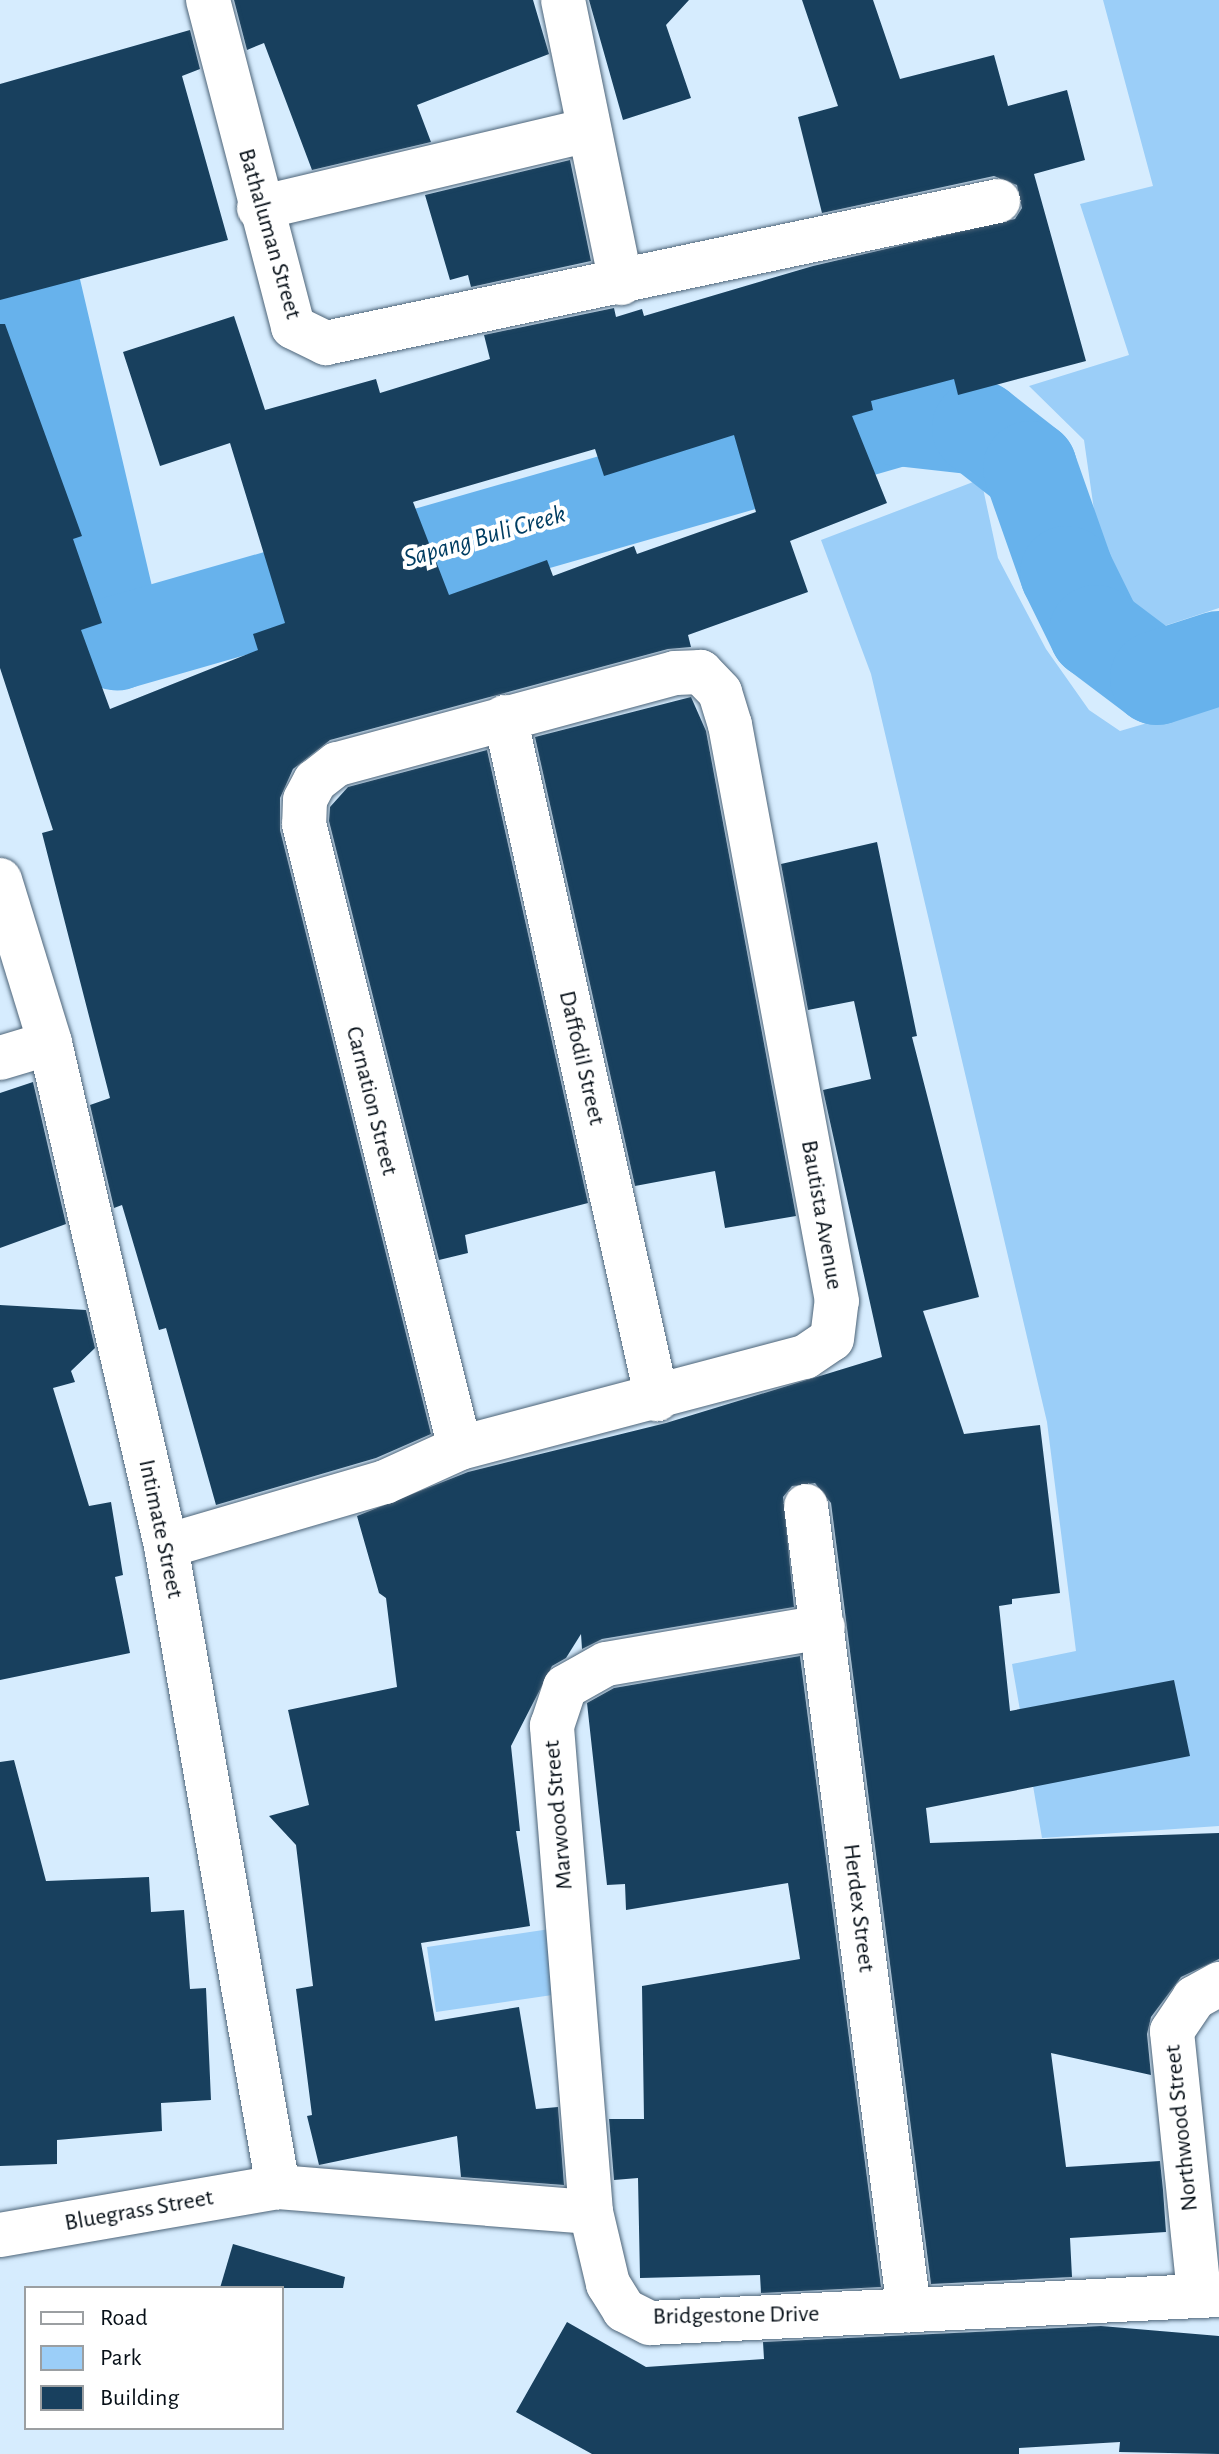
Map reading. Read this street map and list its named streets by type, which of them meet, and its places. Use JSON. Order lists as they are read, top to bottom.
{
  "streets": {
    "street": [
      "Bathaluman Street",
      "Daffodil Street",
      "Carnation Street",
      "Bautista Avenue",
      "Intimate Street",
      "Marwood Street",
      "Herdex Street",
      "Northwood Street",
      "Bluegrass Street",
      "Bridgestone Drive"
    ]
  },
  "crossings": [
    ["Daffodil Street", "Carnation Street"],
    ["Daffodil Street", "Bautista Avenue"],
    ["Carnation Street", "Bautista Avenue"],
    ["Bautista Avenue", "Intimate Street"],
    ["Intimate Street", "Bluegrass Street"],
    ["Marwood Street", "Herdex Street"],
    ["Marwood Street", "Bridgestone Drive"],
    ["Herdex Street", "Bridgestone Drive"],
    ["Northwood Street", "Bridgestone Drive"]
  ],
  "water": ["Sapang Buli Creek"],
  "legend": ["Road", "Park", "Building"]
}
